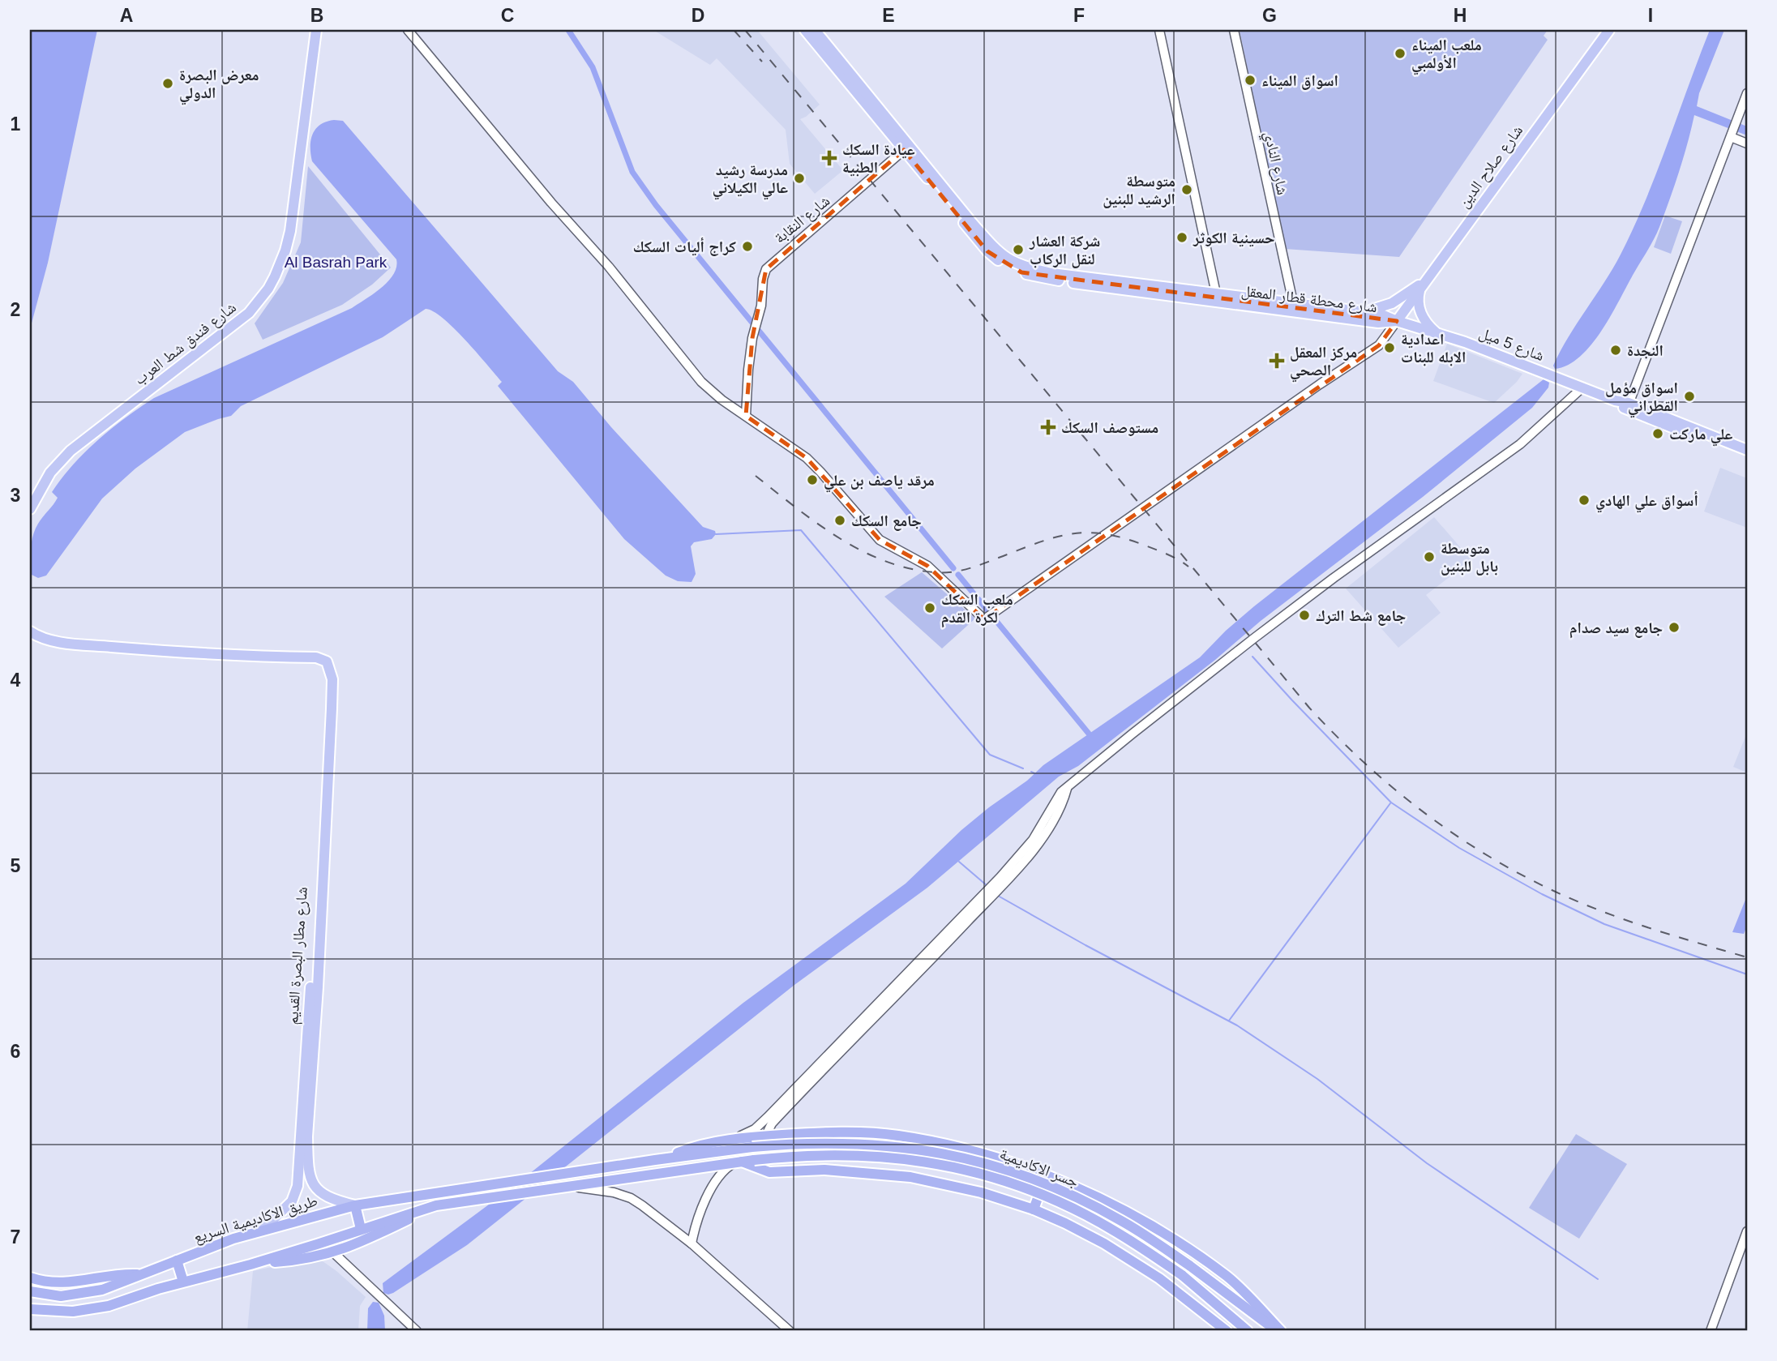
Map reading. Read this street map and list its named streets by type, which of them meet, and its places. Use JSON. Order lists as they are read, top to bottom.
{
  "streets": {
    "highway": ["جسر الاكاديمية", "طريق الاكاديمية السريع"],
    "main road": [
      "شارع صلاح الدين",
      "شارع محطة قطار المعقل",
      "شارع فندق شط العرب",
      "شارع 5 ميل",
      "شارع مطار البصرة القديم"
    ],
    "street": ["شارع النادي", "شارع النقابة"]
  },
  "crossings": [
    ["شارع النادي", "شارع محطة قطار المعقل"],
    ["شارع صلاح الدين", "شارع محطة قطار المعقل"],
    ["شارع صلاح الدين", "شارع 5 ميل"],
    ["شارع النقابة", "شارع محطة قطار المعقل"],
    ["شارع محطة قطار المعقل", "شارع 5 ميل"],
    ["شارع مطار البصرة القديم", "طريق الاكاديمية السريع"],
    ["جسر الاكاديمية", "طريق الاكاديمية السريع"]
  ],
  "parks": ["Al Basrah Park"],
  "places": {
    "other": [
      "ملعب الميناء الأولمبي",
      "اسواق الميناء",
      "معرض البصرة الدولي",
      "مدرسة رشيد عالي الكيلاني",
      "متوسطة الرشيد للبنين",
      "حسينية الكوثر",
      "كراج أليات السكك",
      "شركة العشار لنقل الركاب",
      "اعدادية الابله للبنات",
      "النجدة",
      "اسواق مؤمل القطراني",
      "علي ماركت",
      "مرقد ياصف بن علي",
      "أسواق علي الهادي",
      "جامع السكك",
      "متوسطة بابل للبنين",
      "ملعب السكك لكرة القدم",
      "جامع شط الترك",
      "جامع سيد صدام"
    ],
    "health": ["عيادة السكك الطبية", "مركز المعقل الصحي", "مستوصف السكك"]
  },
  "grid": {
    "columns": [
      "A",
      "B",
      "C",
      "D",
      "E",
      "F",
      "G",
      "H",
      "I"
    ],
    "rows": [
      "1",
      "2",
      "3",
      "4",
      "5",
      "6",
      "7"
    ]
  }
}
